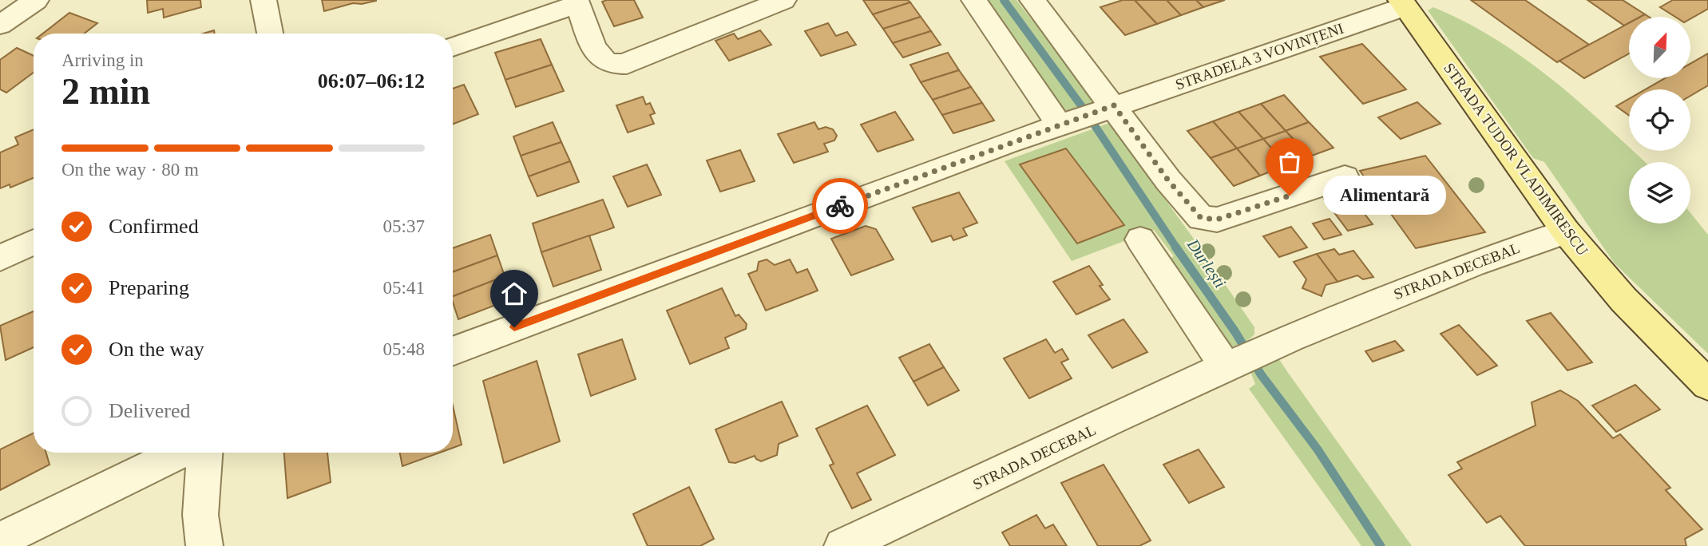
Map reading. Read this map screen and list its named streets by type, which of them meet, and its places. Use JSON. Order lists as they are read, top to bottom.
{
  "streets": {
    "main road": ["STRADA TUDOR VLADIMIRESCU"],
    "street": ["STRADELA 3 VOVINȚENI", "STRADA DECEBAL"]
  },
  "crossings": [
    ["STRADELA 3 VOVINȚENI", "STRADA TUDOR VLADIMIRESCU"],
    ["STRADA TUDOR VLADIMIRESCU", "STRADA DECEBAL"]
  ],
  "water": ["Durlești"],
  "places": ["Alimentară"],
  "north": "top right",
  "page": {
    "heading": ["2 min", "Arriving in", "06:07–06:12"],
    "bar": "On the way · 80 m",
    "bubble": "Alimentară",
    "list": [
      ["Confirmed", "05:37"],
      ["Preparing", "05:41"],
      ["On the way", "05:48"],
      "Delivered"
    ]
  }
}
